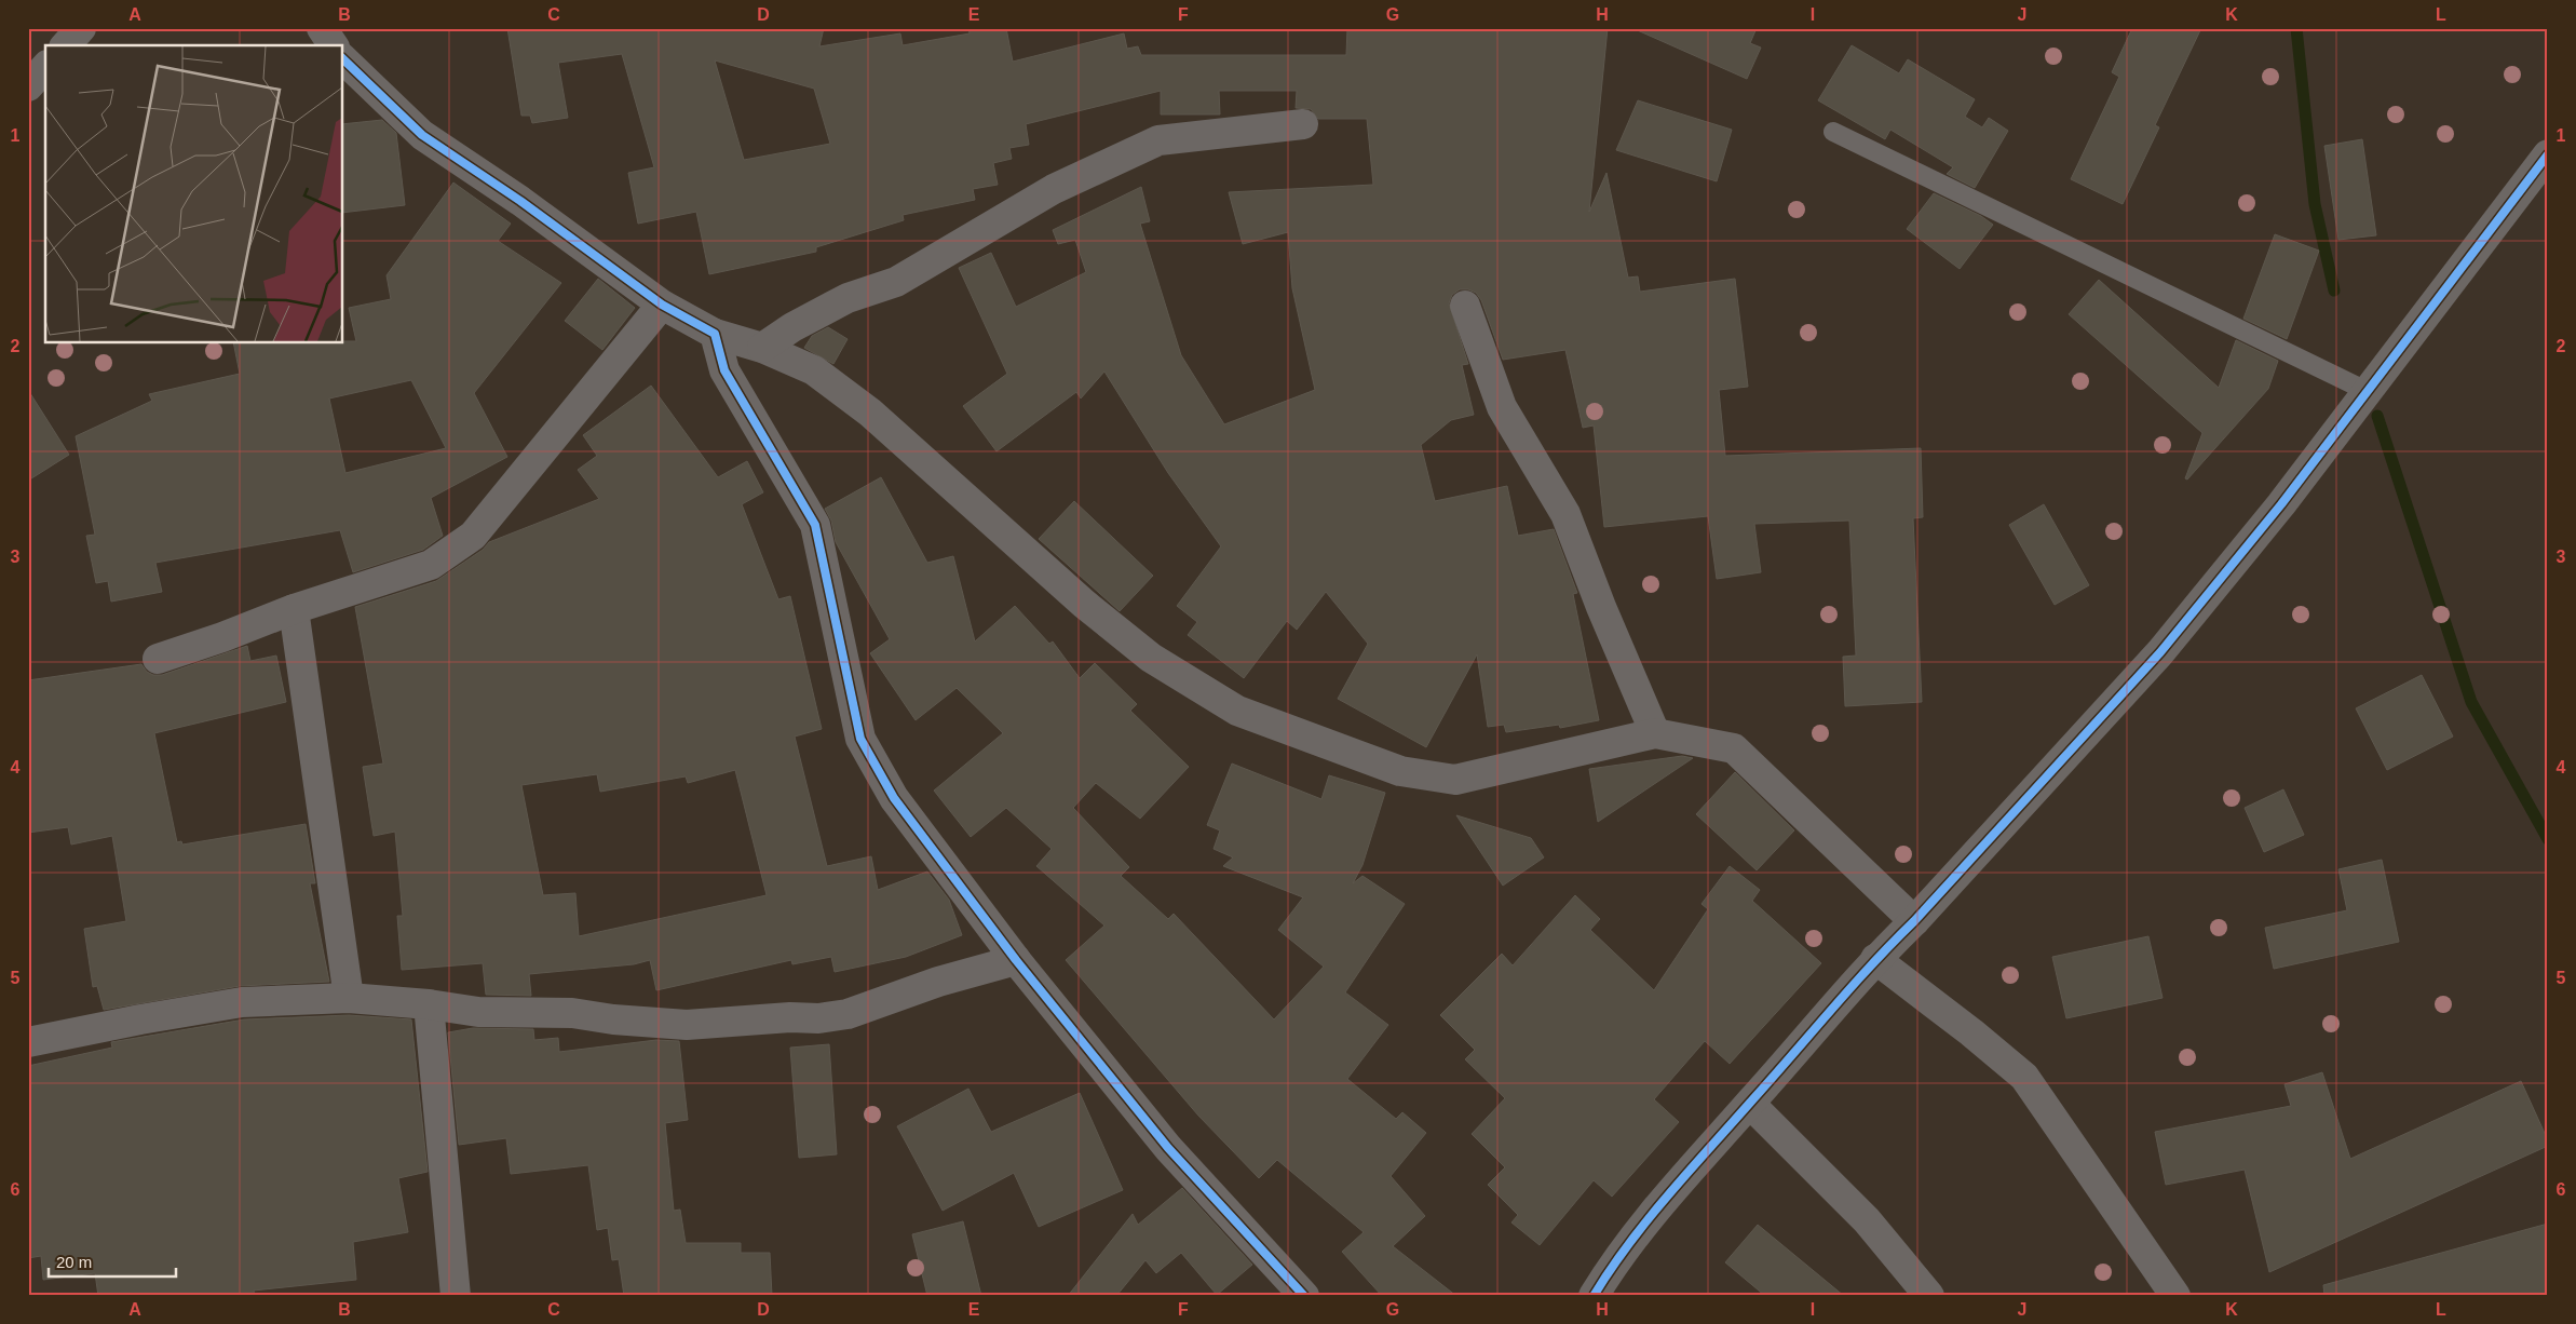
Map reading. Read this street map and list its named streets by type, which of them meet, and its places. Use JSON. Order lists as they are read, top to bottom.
{
  "scale_bar": "20 m",
  "grid": {
    "columns": [
      "A",
      "B",
      "C",
      "D",
      "E",
      "F",
      "G",
      "H",
      "I",
      "J",
      "K",
      "L"
    ],
    "rows": [
      "1",
      "2",
      "3",
      "4",
      "5",
      "6"
    ]
  }
}
